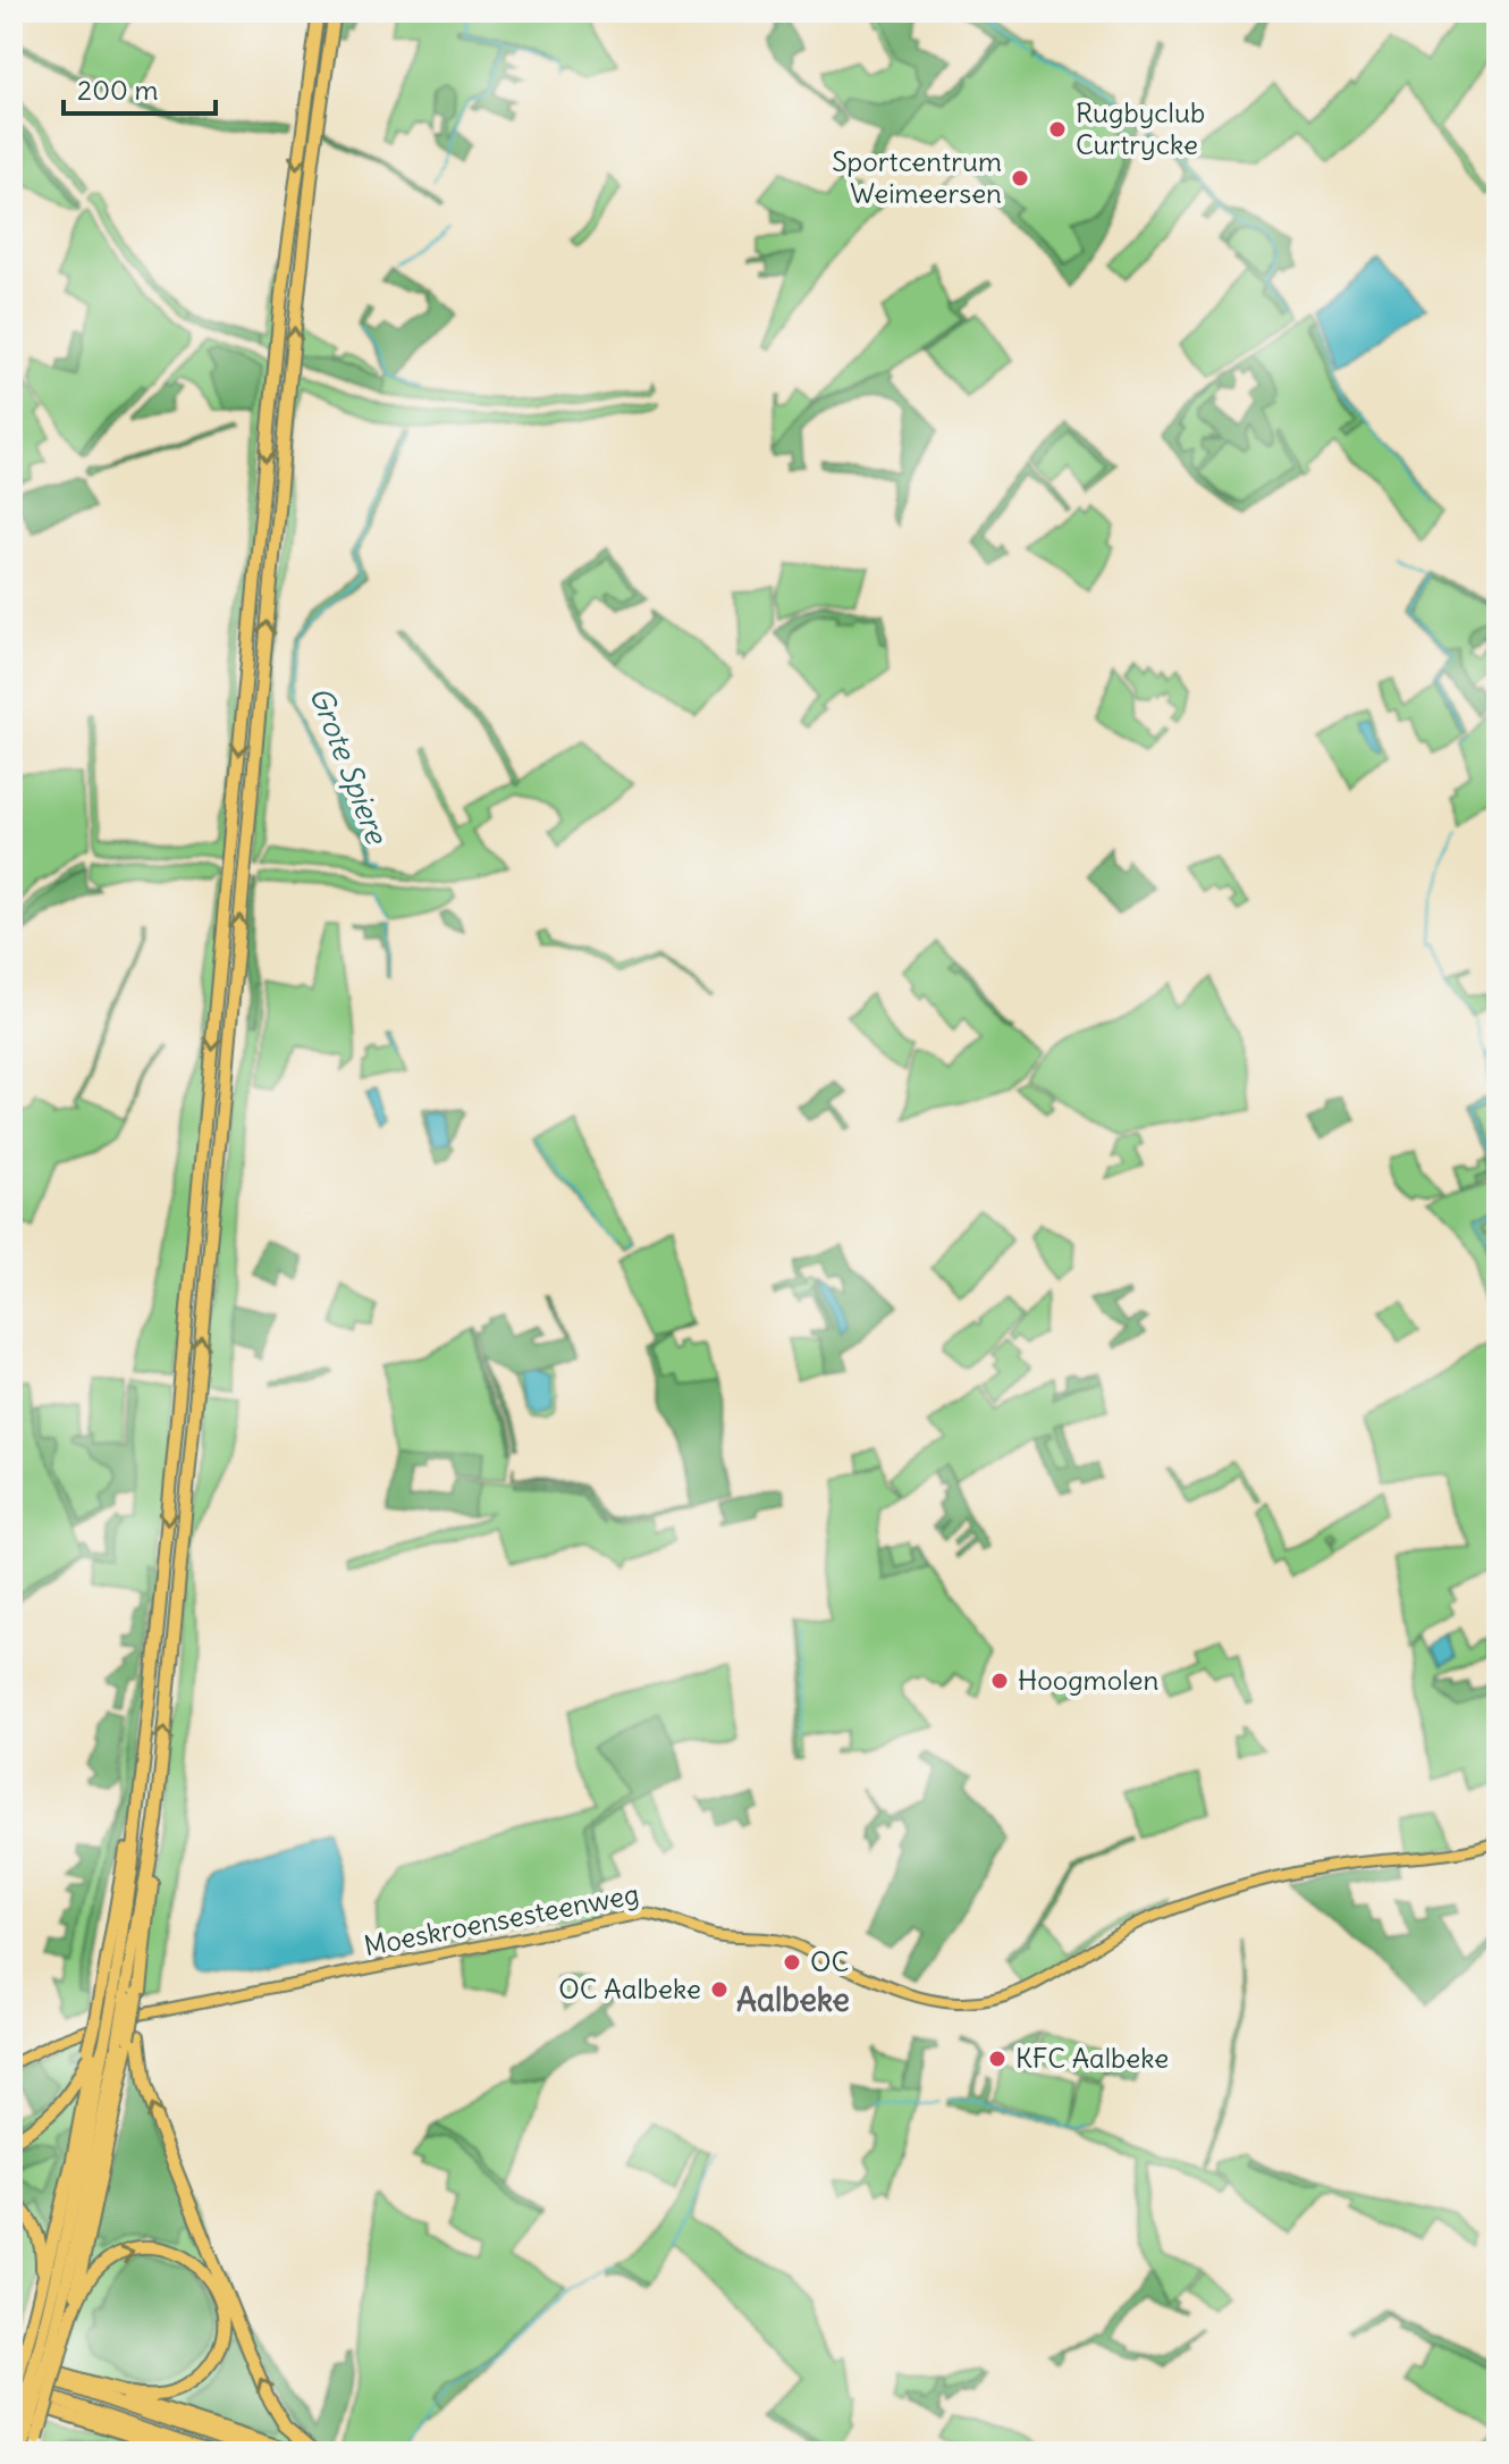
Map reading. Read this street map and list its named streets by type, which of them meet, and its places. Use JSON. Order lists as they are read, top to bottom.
{
  "streets": {
    "main road": ["Moeskroensesteenweg"]
  },
  "districts": ["Aalbeke"],
  "water": ["Grote Spiere"],
  "places": [
    "Rugbyclub Curtrycke",
    "Sportcentrum Weimeersen",
    "Hoogmolen",
    "OC",
    "OC Aalbeke",
    "KFC Aalbeke"
  ],
  "scale_bar": "200 m"
}
